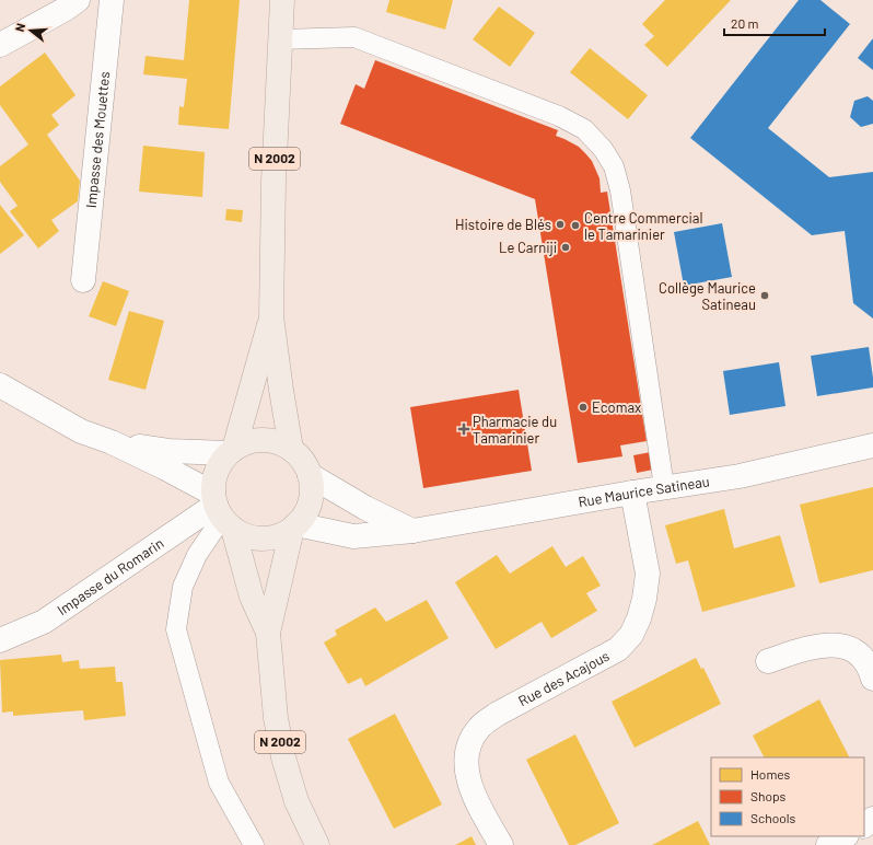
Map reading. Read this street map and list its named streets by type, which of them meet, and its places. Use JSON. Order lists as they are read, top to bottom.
{
  "streets": {
    "main road": ["N 2002"],
    "street": [
      "Impasse des Mouettes",
      "Rue Maurice Satineau",
      "Impasse du Romarin",
      "Rue des Acajous"
    ]
  },
  "crossings": [
    ["N 2002", "Rue Maurice Satineau"],
    ["N 2002", "Impasse du Romarin"],
    ["Rue Maurice Satineau", "Impasse du Romarin"],
    ["Rue Maurice Satineau", "Rue des Acajous"]
  ],
  "places": {
    "other": [
      "Histoire de Blés",
      "Centre Commercial le Tamarinier",
      "Le Carniji",
      "Collège Maurice Satineau",
      "Ecomax"
    ],
    "health": ["Pharmacie du Tamarinier"]
  },
  "legend": ["Homes", "Shops", "Schools"],
  "scale_bar": "20 m",
  "north": "left"
}
